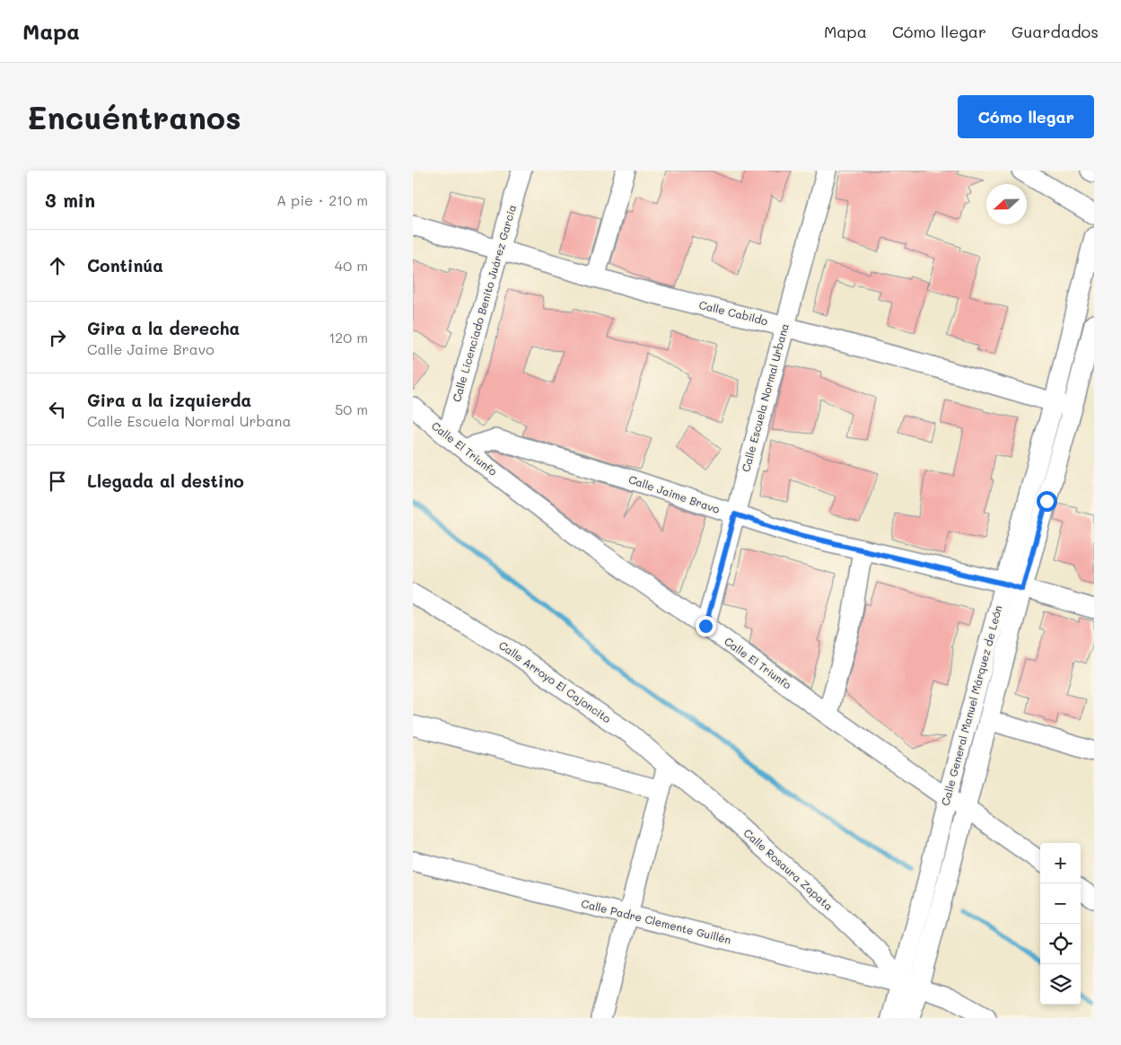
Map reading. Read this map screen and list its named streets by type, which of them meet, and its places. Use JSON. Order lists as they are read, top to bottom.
{
  "streets": {
    "street": [
      "Calle Licenciado Benito Juárez Garcia",
      "Calle Cabildo",
      "Calle Escuela Normal Urbana",
      "Calle El Triunfo",
      "Calle Jaime Bravo",
      "Calle Arroyo El Cajoncito",
      "Calle General Manuel Márquez de León",
      "Calle Rosaura Zapata",
      "Calle Padre Clemente Guillén"
    ]
  },
  "crossings": [
    ["Calle Licenciado Benito Juárez Garcia", "Calle Cabildo"],
    ["Calle Licenciado Benito Juárez Garcia", "Calle El Triunfo"],
    ["Calle Cabildo", "Calle Escuela Normal Urbana"],
    ["Calle Cabildo", "Calle General Manuel Márquez de León"],
    ["Calle Escuela Normal Urbana", "Calle El Triunfo"],
    ["Calle Escuela Normal Urbana", "Calle Jaime Bravo"],
    ["Calle El Triunfo", "Calle Jaime Bravo"],
    ["Calle El Triunfo", "Calle General Manuel Márquez de León"],
    ["Calle Jaime Bravo", "Calle General Manuel Márquez de León"],
    ["Calle Arroyo El Cajoncito", "Calle Rosaura Zapata"],
    ["Calle General Manuel Márquez de León", "Calle Rosaura Zapata"],
    ["Calle General Manuel Márquez de León", "Calle Padre Clemente Guillén"],
    ["Calle Rosaura Zapata", "Calle Padre Clemente Guillén"]
  ],
  "north": "left",
  "page": {
    "header": "Mapa",
    "nav": ["Mapa", "Cómo llegar", "Guardados"],
    "buttons": "Cómo llegar",
    "title": "Encuéntranos",
    "heading": ["3 min", "A pie · 210 m"],
    "list": [
      ["Continúa", "40 m"],
      ["Gira a la derecha", "Calle Jaime Bravo", "120 m"],
      ["Gira a la izquierda", "Calle Escuela Normal Urbana", "50 m"],
      "Llegada al destino"
    ],
    "map_buttons": ["+", "−"]
  }
}
